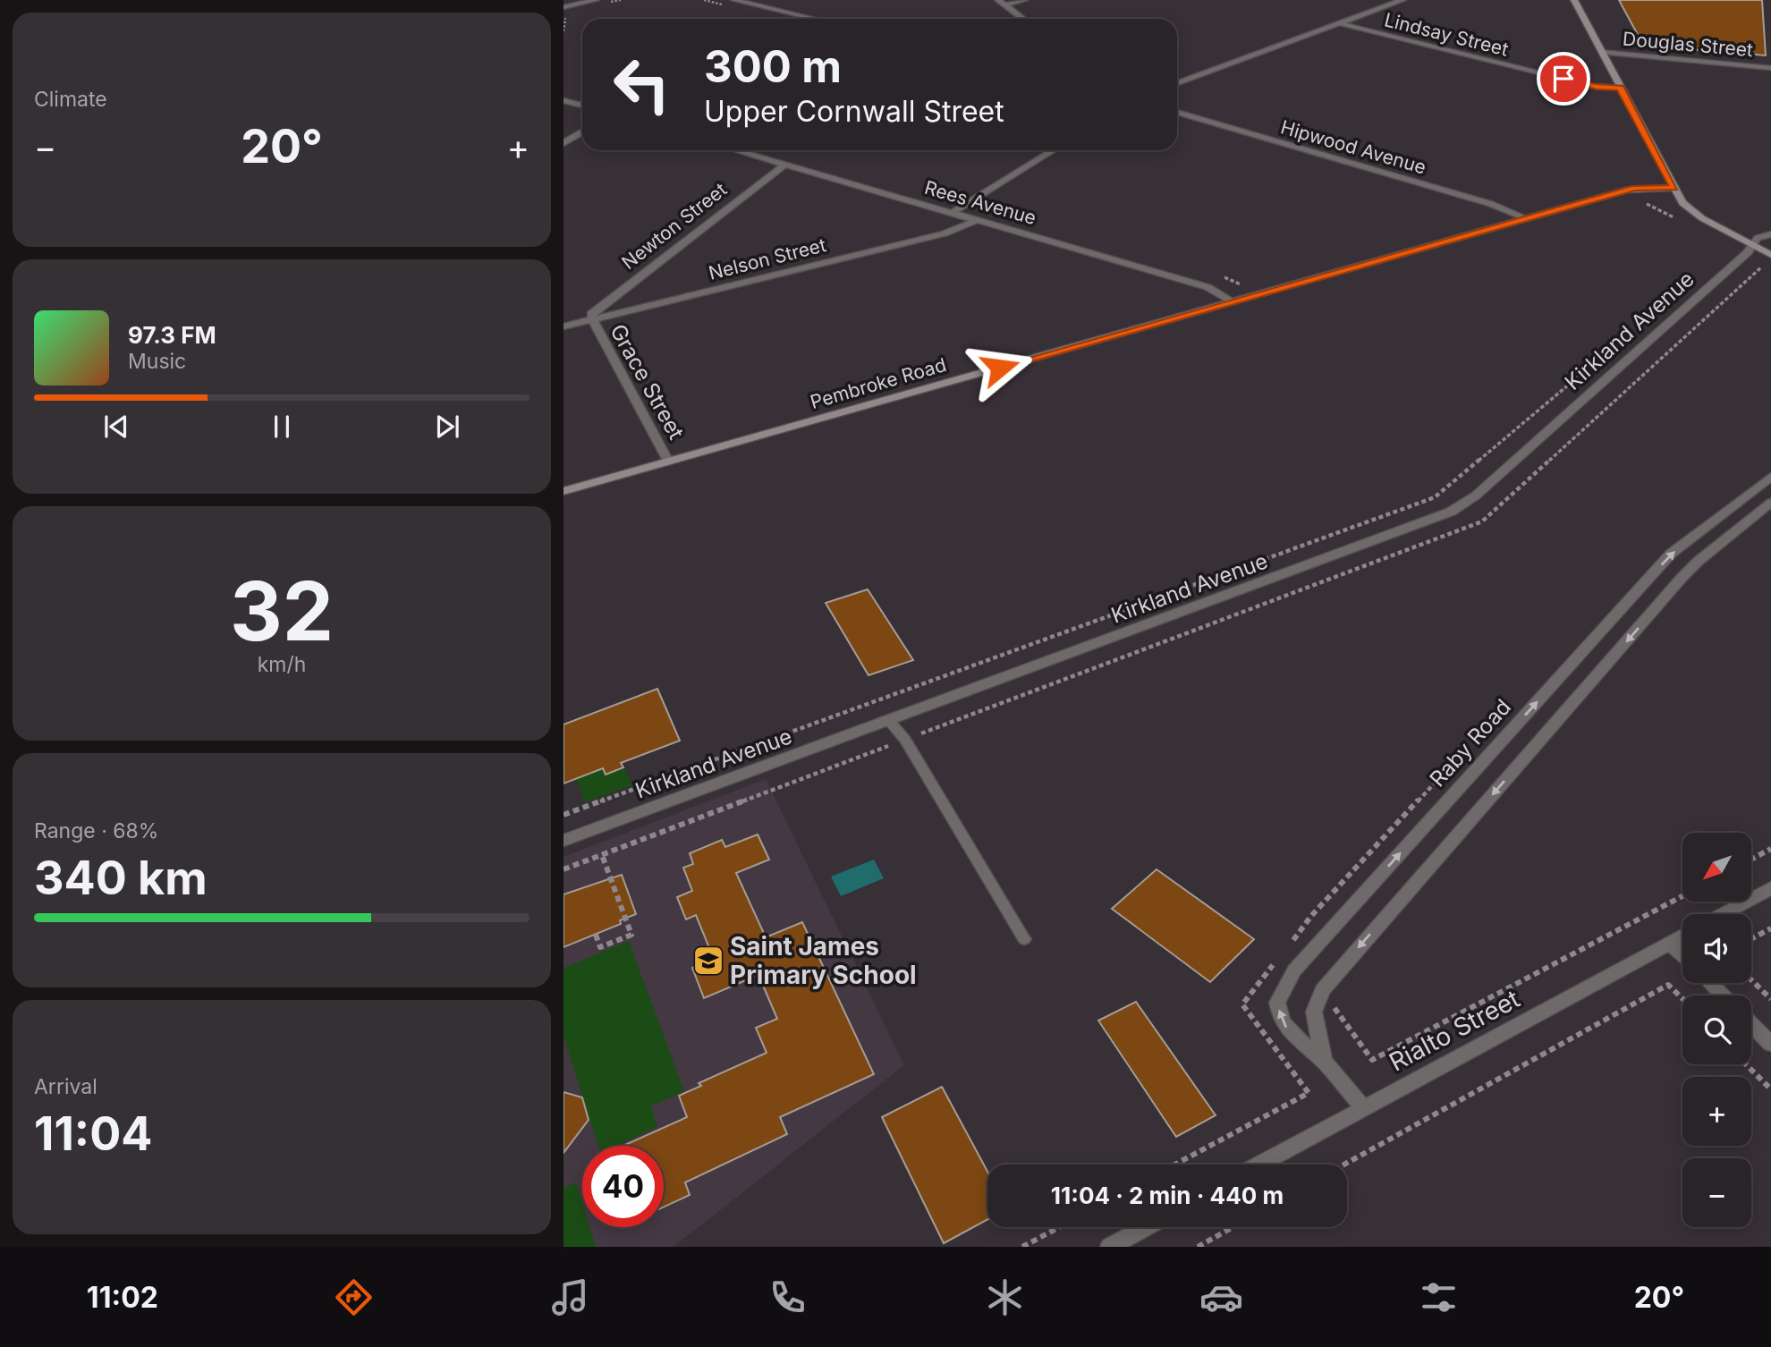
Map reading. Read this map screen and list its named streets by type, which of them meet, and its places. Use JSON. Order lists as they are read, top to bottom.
{
  "streets": {
    "street": [
      "Lindsay Street",
      "Douglas Street",
      "Hipwood Avenue",
      "Rees Avenue",
      "Newton Street",
      "Nelson Street",
      "Kirkland Avenue",
      "Grace Street",
      "Pembroke Road",
      "Raby Road",
      "Rialto Street"
    ]
  },
  "crossings": [
    ["Hipwood Avenue", "Pembroke Road"],
    ["Rees Avenue", "Newton Street"],
    ["Rees Avenue", "Nelson Street"],
    ["Rees Avenue", "Pembroke Road"],
    ["Newton Street", "Nelson Street"],
    ["Newton Street", "Grace Street"],
    ["Nelson Street", "Grace Street"],
    ["Grace Street", "Pembroke Road"],
    ["Raby Road", "Rialto Street"]
  ],
  "places": {
    "school or university": ["Saint James Primary School"]
  },
  "north": "bottom left",
  "page": {
    "tile": [
      "Climate",
      ["32", "km/h"],
      ["Range · 68%", "340 km"],
      ["Arrival", "11:04"]
    ],
    "turn": ["300 m", "Upper Cornwall Street"],
    "heat": ["−", "20°", "+"],
    "song": ["97.3 FM", "Music"],
    "map_buttons": ["+", "−"],
    "limit": "40",
    "trip": "11:04 · 2 min · 440 m",
    "tabs": ["11:02", "20°"]
  }
}
